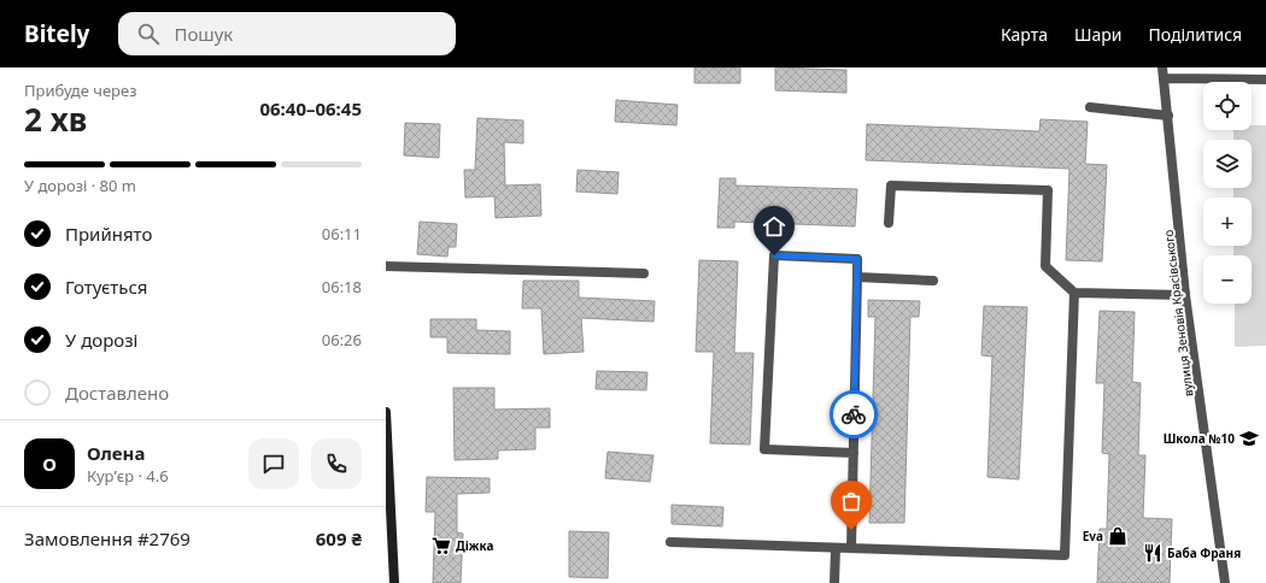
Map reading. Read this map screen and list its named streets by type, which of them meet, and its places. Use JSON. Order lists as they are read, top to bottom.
{
  "streets": {
    "street": ["вулиця Зеновія Красівського"]
  },
  "places": {
    "school or university": ["Школа №10"],
    "shop": ["Eva"],
    "supermarket": ["Діжка"],
    "restaurant": ["Баба Франя"]
  },
  "page": {
    "header": "Bitely",
    "search": "Пошук",
    "nav": ["Карта", "Шари", "Поділитися"],
    "heading": ["2 хв", "Прибуде через", "06:40–06:45"],
    "panel": [
      "Олена",
      "Кур’єр · 4.6",
      "Замовлення #2769",
      "609 ₴"
    ],
    "map_buttons": ["+", "−"],
    "bar": "У дорозі · 80 m",
    "list": [
      ["Прийнято", "06:11"],
      ["Готується", "06:18"],
      ["У дорозі", "06:26"],
      "Доставлено"
    ],
    "round": "О"
  }
}
